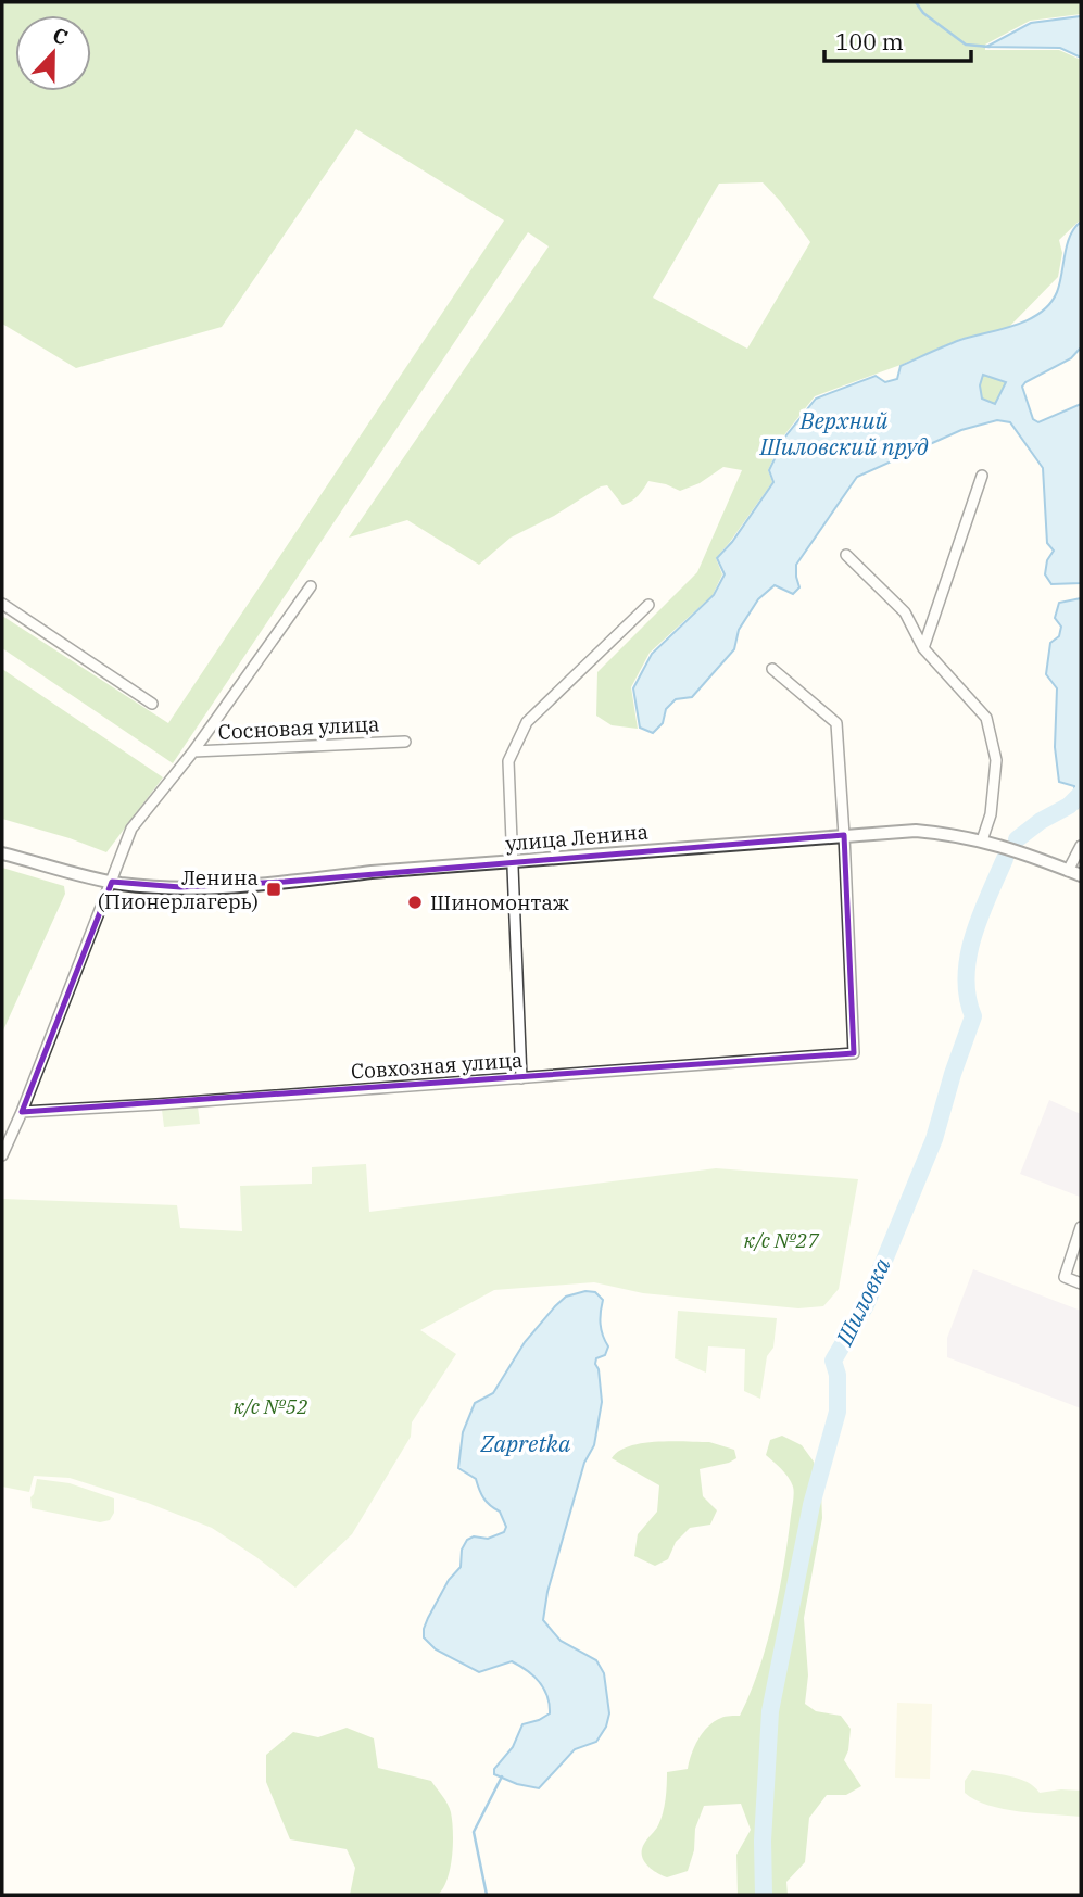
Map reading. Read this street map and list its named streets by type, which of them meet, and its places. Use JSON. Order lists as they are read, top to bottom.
{
  "streets": {
    "street": ["Сосновая улица", "улица Ленина", "Совхозная улица"]
  },
  "crossings": [
    ["улица Ленина", "Совхозная улица"]
  ],
  "water": ["Верхний Шиловский пруд", "Шиловка", "Zapretka"],
  "parks": ["к/с №27", "к/с №52"],
  "places": {
    "transit": ["Ленина (Пионерлагерь)"],
    "other": ["Шиномонтаж"]
  },
  "scale_bar": "100 m",
  "north": "top"
}
